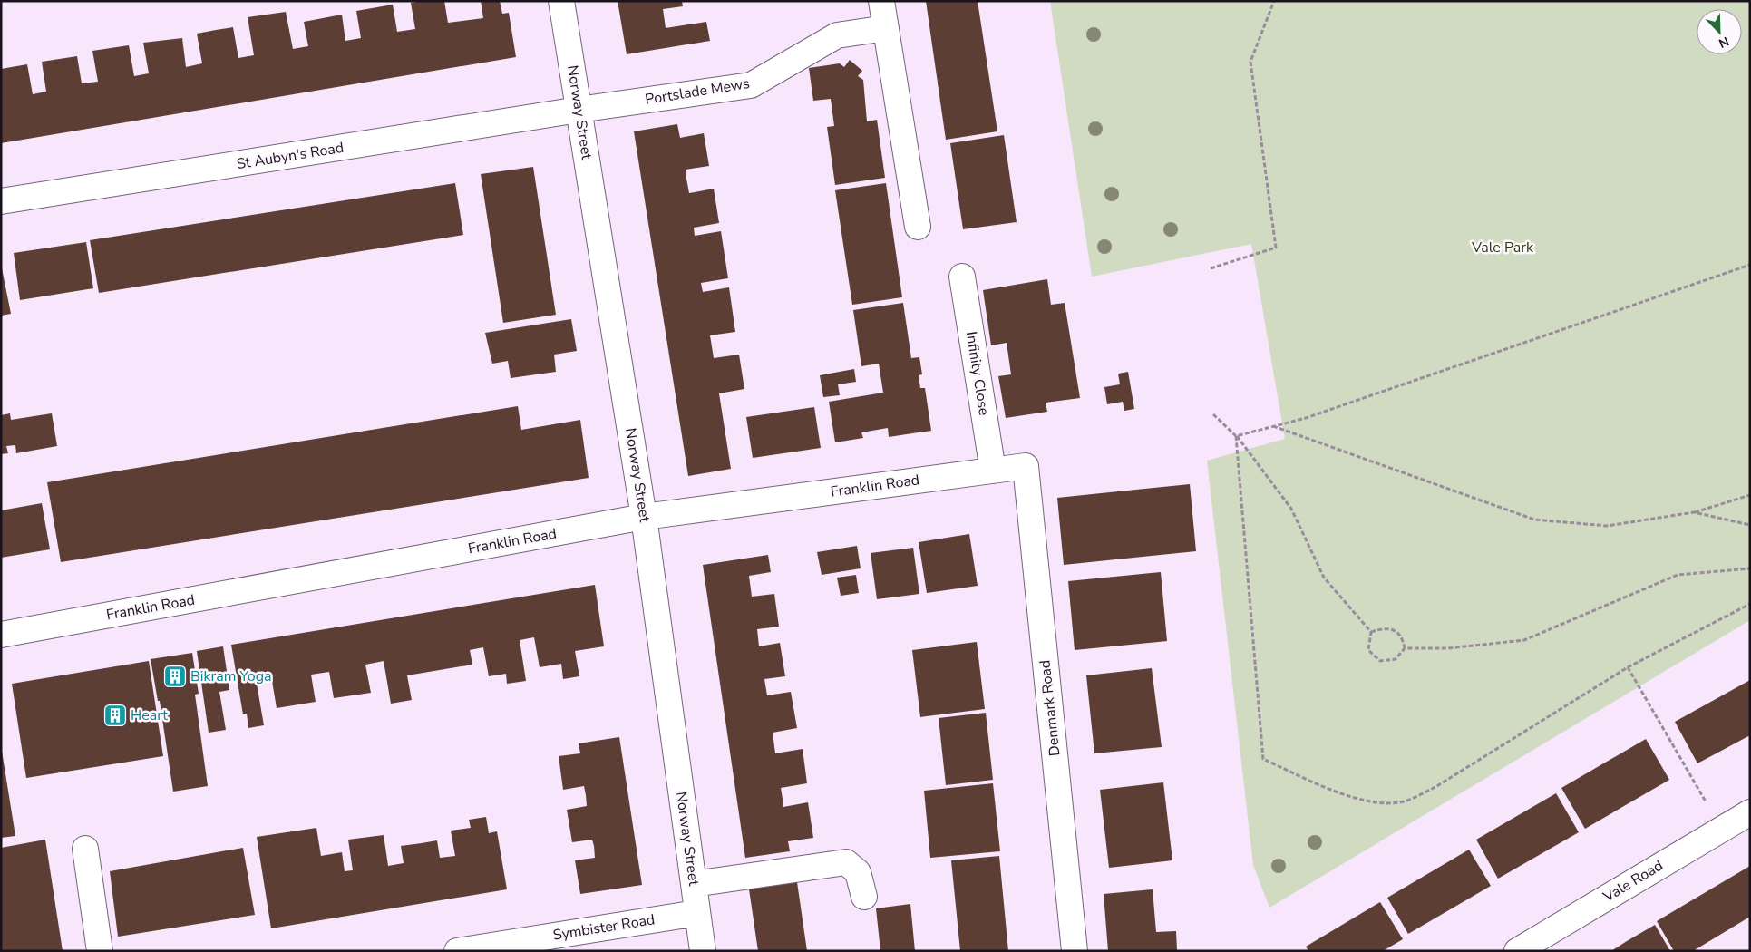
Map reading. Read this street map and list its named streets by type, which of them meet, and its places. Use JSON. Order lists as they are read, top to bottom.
{
  "streets": {
    "street": [
      "Portslade Mews",
      "Norway Street",
      "St Aubyn's Road",
      "Infinity Close",
      "Franklin Road",
      "Denmark Road",
      "Vale Road",
      "Symbister Road"
    ]
  },
  "crossings": [
    ["Portslade Mews", "Norway Street"],
    ["Portslade Mews", "St Aubyn's Road"],
    ["Norway Street", "St Aubyn's Road"],
    ["Norway Street", "Franklin Road"],
    ["Norway Street", "Symbister Road"],
    ["Infinity Close", "Franklin Road"],
    ["Franklin Road", "Denmark Road"]
  ],
  "parks": ["Vale Park"],
  "places": {
    "building": ["Bikram Yoga", "Heart"]
  },
  "north": "bottom right"
}
